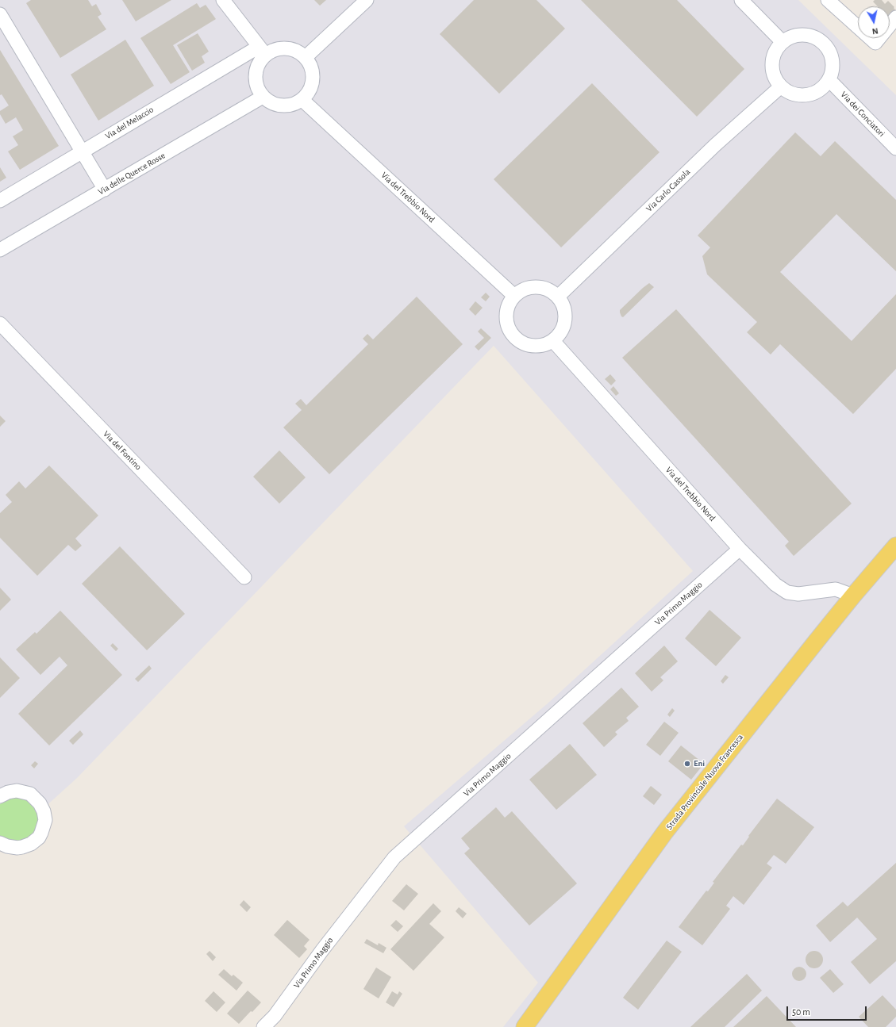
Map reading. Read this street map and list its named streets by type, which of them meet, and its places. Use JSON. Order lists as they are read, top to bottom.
{
  "streets": {
    "main road": ["Strada Provinciale Nuova Francesca"],
    "street": [
      "Via dei Conciatori",
      "Via del Melaccio",
      "Via delle Querce Rosse",
      "Via Carlo Cassola",
      "Via del Trebbio Nord",
      "Via del Fontino",
      "Via Primo Maggio"
    ]
  },
  "crossings": [
    ["Via dei Conciatori", "Via Carlo Cassola"],
    ["Via del Melaccio", "Via delle Querce Rosse"],
    ["Via del Melaccio", "Via del Trebbio Nord"],
    ["Via delle Querce Rosse", "Via del Trebbio Nord"],
    ["Via Carlo Cassola", "Via del Trebbio Nord"],
    ["Via del Trebbio Nord", "Via Primo Maggio"],
    ["Via del Trebbio Nord", "Strada Provinciale Nuova Francesca"]
  ],
  "places": ["Eni"],
  "scale_bar": "50 m",
  "north": "bottom"
}
